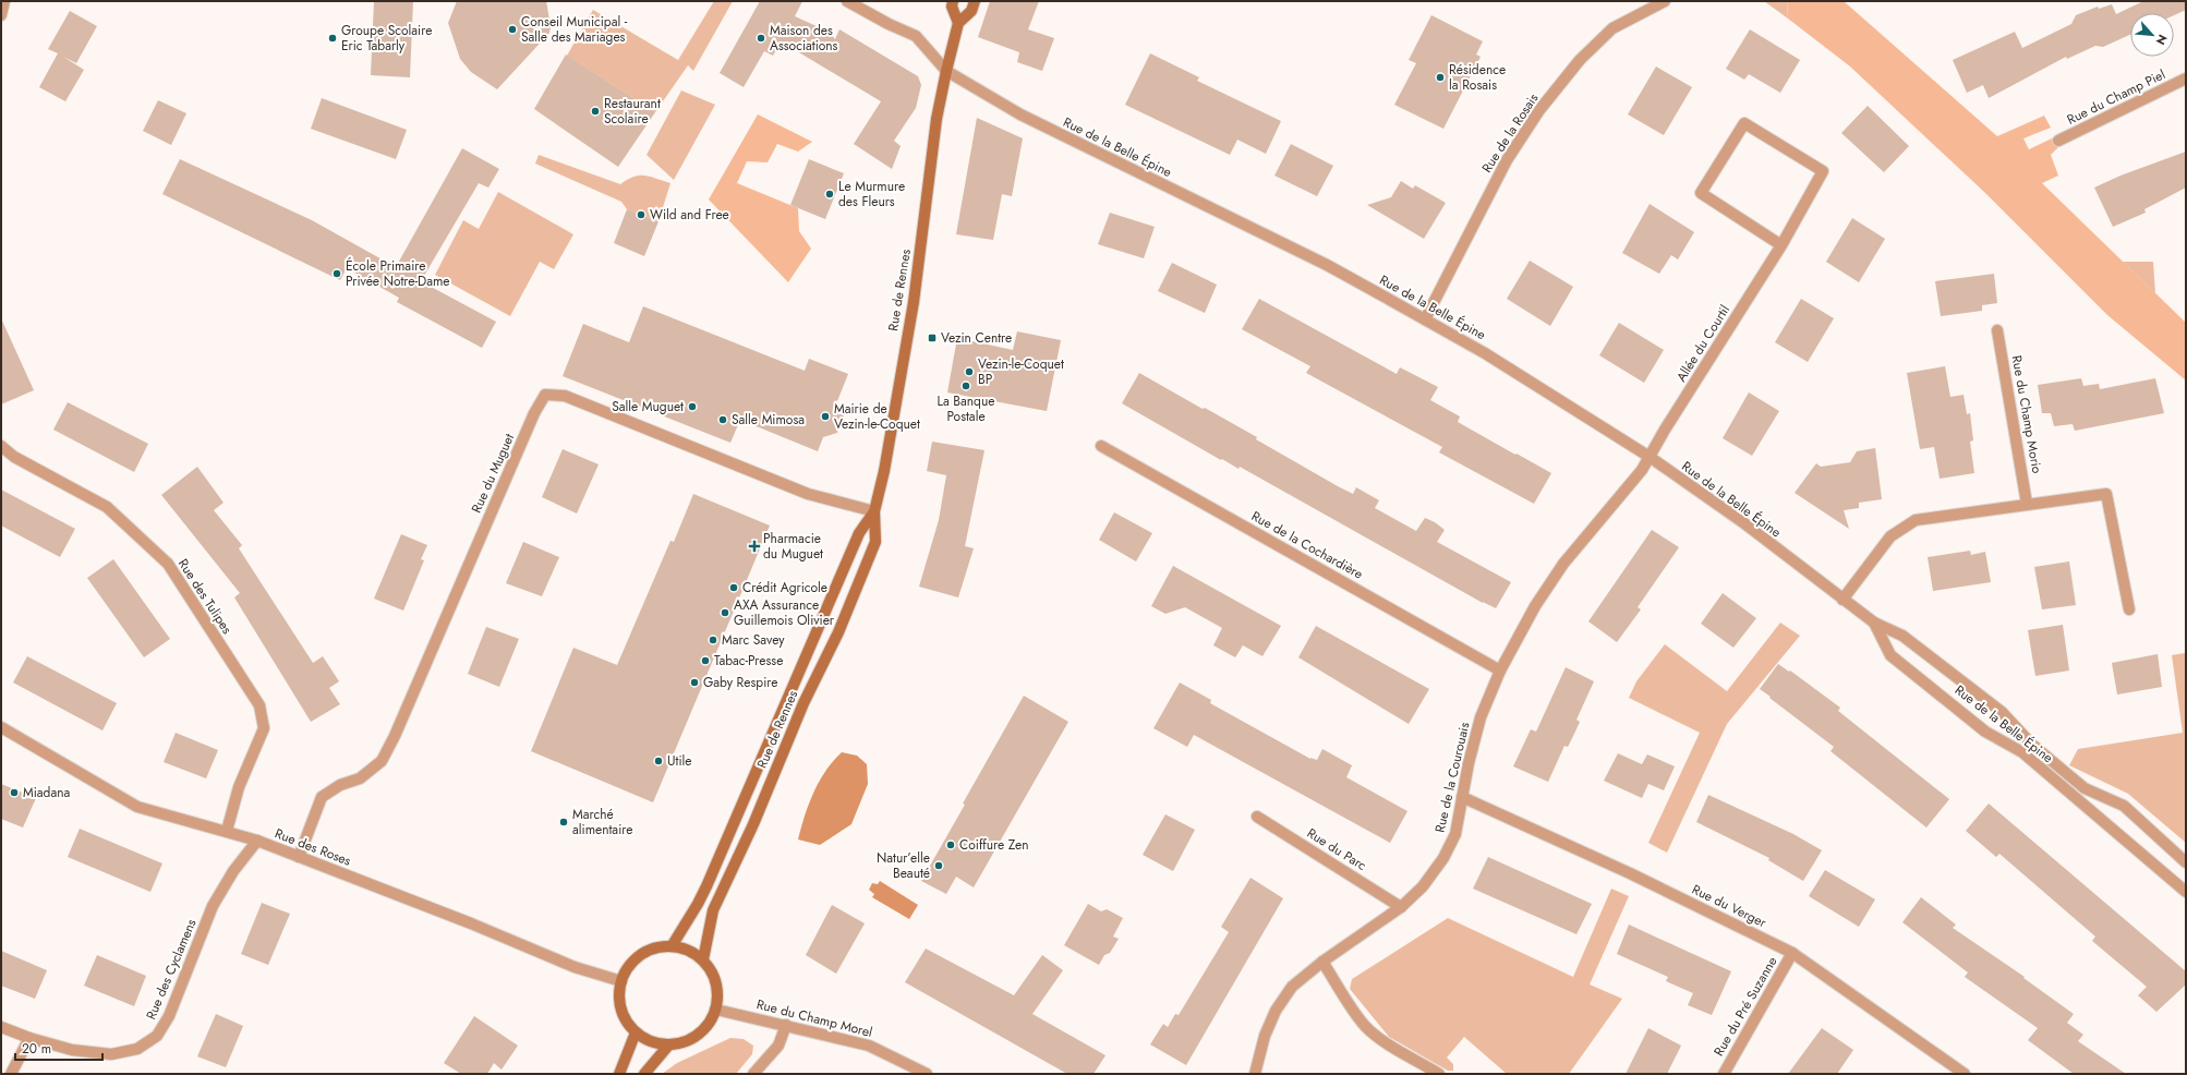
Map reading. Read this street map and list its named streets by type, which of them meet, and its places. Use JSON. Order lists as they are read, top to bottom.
{
  "streets": {
    "main road": ["Rue de Rennes"],
    "street": [
      "Rue du Champ Piel",
      "Rue de la Rosais",
      "Rue de la Belle Épine",
      "Allée du Courtil",
      "Rue du Champ Morio",
      "Rue du Muguet",
      "Rue de la Cochardière",
      "Rue des Tulipes",
      "Rue de la Courouais",
      "Rue des Roses",
      "Rue du Parc",
      "Rue du Verger",
      "Rue des Cyclamens",
      "Rue du Pré Suzanne",
      "Rue du Champ Morel"
    ]
  },
  "crossings": [
    ["Rue de la Rosais", "Rue de la Belle Épine"],
    ["Rue de la Belle Épine", "Rue de Rennes"],
    ["Rue de la Belle Épine", "Allée du Courtil"],
    ["Rue de la Belle Épine", "Rue de la Courouais"],
    ["Rue de Rennes", "Rue du Muguet"],
    ["Rue de Rennes", "Rue des Roses"],
    ["Rue de Rennes", "Rue du Champ Morel"],
    ["Allée du Courtil", "Rue de la Courouais"],
    ["Rue du Muguet", "Rue des Roses"],
    ["Rue de la Cochardière", "Rue de la Courouais"],
    ["Rue des Tulipes", "Rue des Roses"],
    ["Rue de la Courouais", "Rue du Parc"],
    ["Rue de la Courouais", "Rue du Verger"],
    ["Rue des Roses", "Rue des Cyclamens"],
    ["Rue des Roses", "Rue du Champ Morel"],
    ["Rue du Verger", "Rue du Pré Suzanne"]
  ],
  "places": {
    "other": [
      "Conseil Municipal - Salle des Mariages",
      "Groupe Scolaire Eric Tabarly",
      "Maison des Associations",
      "Résidence la Rosais",
      "Restaurant Scolaire",
      "Le Murmure des Fleurs",
      "Wild and Free",
      "École Primaire Privée Notre-Dame",
      "Vezin-le-Coquet BP",
      "La Banque Postale",
      "Salle Muguet",
      "Mairie de Vezin-le-Coquet",
      "Salle Mimosa",
      "Crédit Agricole",
      "AXA Assurance Guillemois Olivier",
      "Marc Savey",
      "Tabac-Presse",
      "Gaby Respire",
      "Utile",
      "Miadana",
      "Marché alimentaire",
      "Coiffure Zen",
      "Natur’elle Beauté"
    ],
    "transit": ["Vezin Centre"],
    "health": ["Pharmacie du Muguet"]
  },
  "scale_bar": "20 m",
  "north": "bottom right"
}
